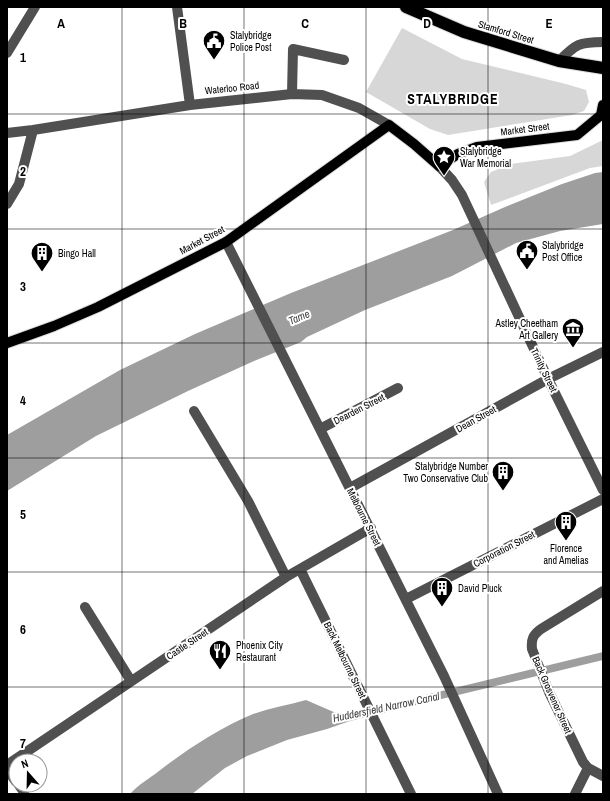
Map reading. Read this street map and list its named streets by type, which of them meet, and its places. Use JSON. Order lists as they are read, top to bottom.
{
  "streets": {
    "highway": ["Stamford Street"],
    "main road": ["Waterloo Road", "Market Street"],
    "street": [
      "Trinity Street",
      "Dearden Street",
      "Dean Street",
      "Melbourne Street",
      "Corporation Street",
      "Castle Street",
      "Back Melbourne Street",
      "Back Grosvenor Street"
    ]
  },
  "crossings": [
    ["Waterloo Road", "Market Street"],
    ["Waterloo Road", "Trinity Street"],
    ["Market Street", "Trinity Street"],
    ["Market Street", "Melbourne Street"],
    ["Trinity Street", "Dean Street"],
    ["Dearden Street", "Melbourne Street"],
    ["Dean Street", "Melbourne Street"],
    ["Melbourne Street", "Corporation Street"],
    ["Melbourne Street", "Castle Street"],
    ["Castle Street", "Back Melbourne Street"]
  ],
  "districts": ["STALYBRIDGE"],
  "water": ["Tame", "Huddersfield Narrow Canal"],
  "places": {
    "public building": ["Stalybridge Police Post", "Stalybridge Post Office"],
    "place": ["Stalybridge War Memorial"],
    "building": [
      "Bingo Hall",
      "Stalybridge Number Two Conservative Club",
      "Florence and Amelias",
      "David Pluck"
    ],
    "museum": ["Astley Cheetham Art Gallery"],
    "restaurant": ["Phoenix City Restaurant"]
  },
  "north": "top",
  "grid": {
    "columns": [
      "A",
      "B",
      "C",
      "D",
      "E"
    ],
    "rows": [
      "1",
      "2",
      "3",
      "4",
      "5",
      "6",
      "7"
    ]
  }
}
